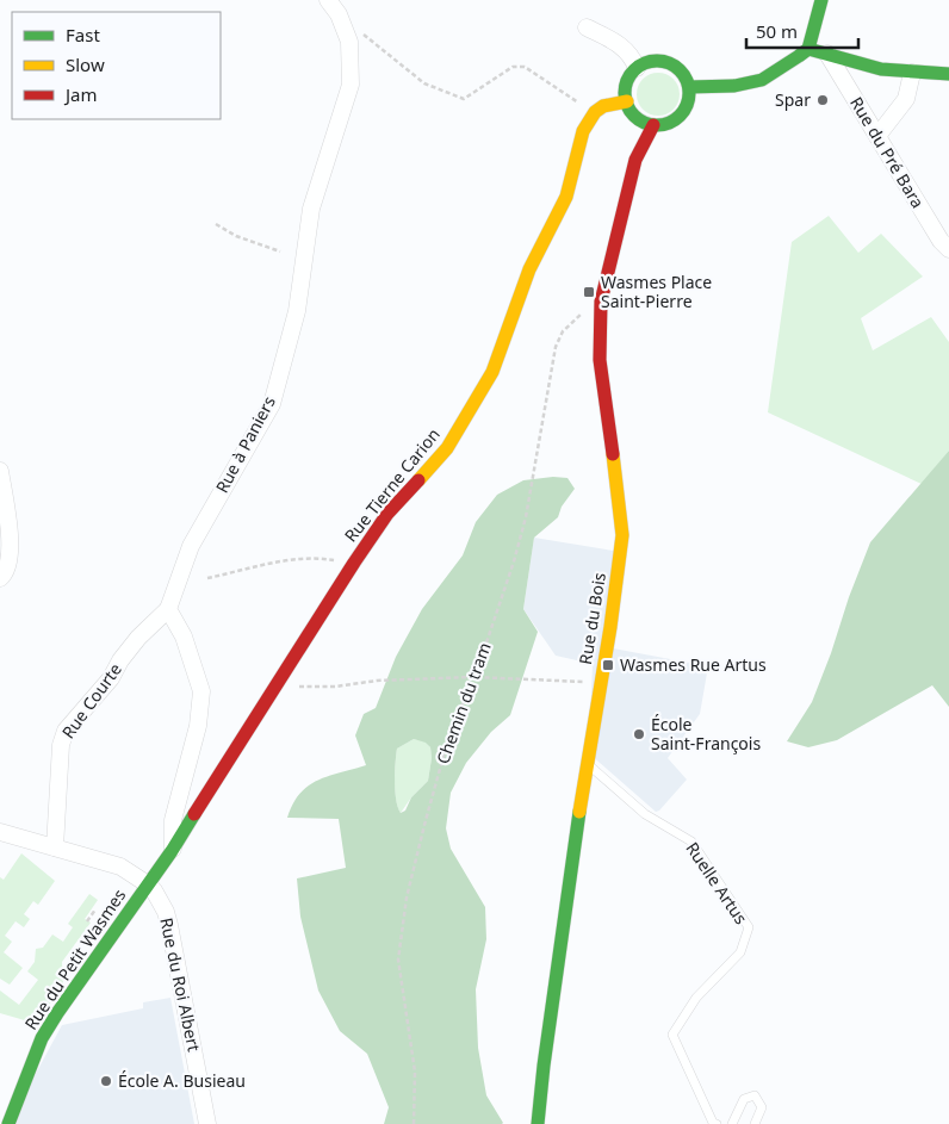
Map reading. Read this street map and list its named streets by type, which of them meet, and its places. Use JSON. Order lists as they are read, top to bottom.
{
  "streets": {
    "street": [
      "Rue du Pré Bara",
      "Rue à Paniers",
      "Rue Tierne Carion",
      "Rue du Bois",
      "Rue Courte",
      "Rue du Petit Wasmes",
      "Rue du Roi Albert"
    ],
    "lane": ["Ruelle Artus"],
    "path": ["Chemin du tram"]
  },
  "crossings": [
    ["Rue à Paniers", "Rue Courte"],
    ["Rue Tierne Carion", "Rue du Petit Wasmes"],
    ["Rue Tierne Carion", "Rue du Roi Albert"],
    ["Rue du Bois", "Chemin du tram"],
    ["Rue du Bois", "Ruelle Artus"],
    ["Rue du Petit Wasmes", "Rue du Roi Albert"]
  ],
  "places": {
    "other": ["Spar", "École Saint-François", "École A. Busieau"],
    "transit": ["Wasmes Place Saint-Pierre", "Wasmes Rue Artus"]
  },
  "legend": ["Fast", "Slow", "Jam"],
  "scale_bar": "50 m"
}
